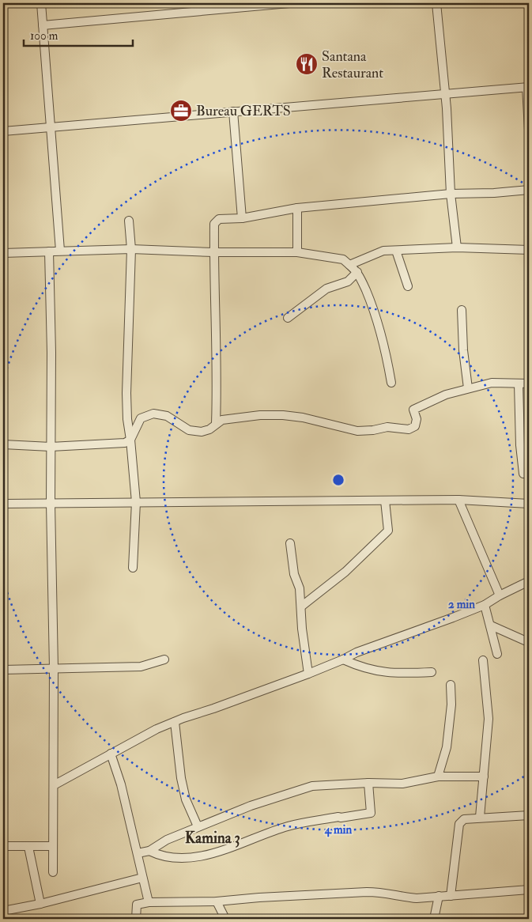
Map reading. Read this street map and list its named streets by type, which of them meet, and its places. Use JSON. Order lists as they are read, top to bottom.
{
  "districts": ["Kamina 3"],
  "places": {
    "restaurant": ["Santana Restaurant"],
    "office": ["Bureau GERTS"]
  },
  "scale_bar": "100 m",
  "rings": ["2 min", "4 min"]
}
